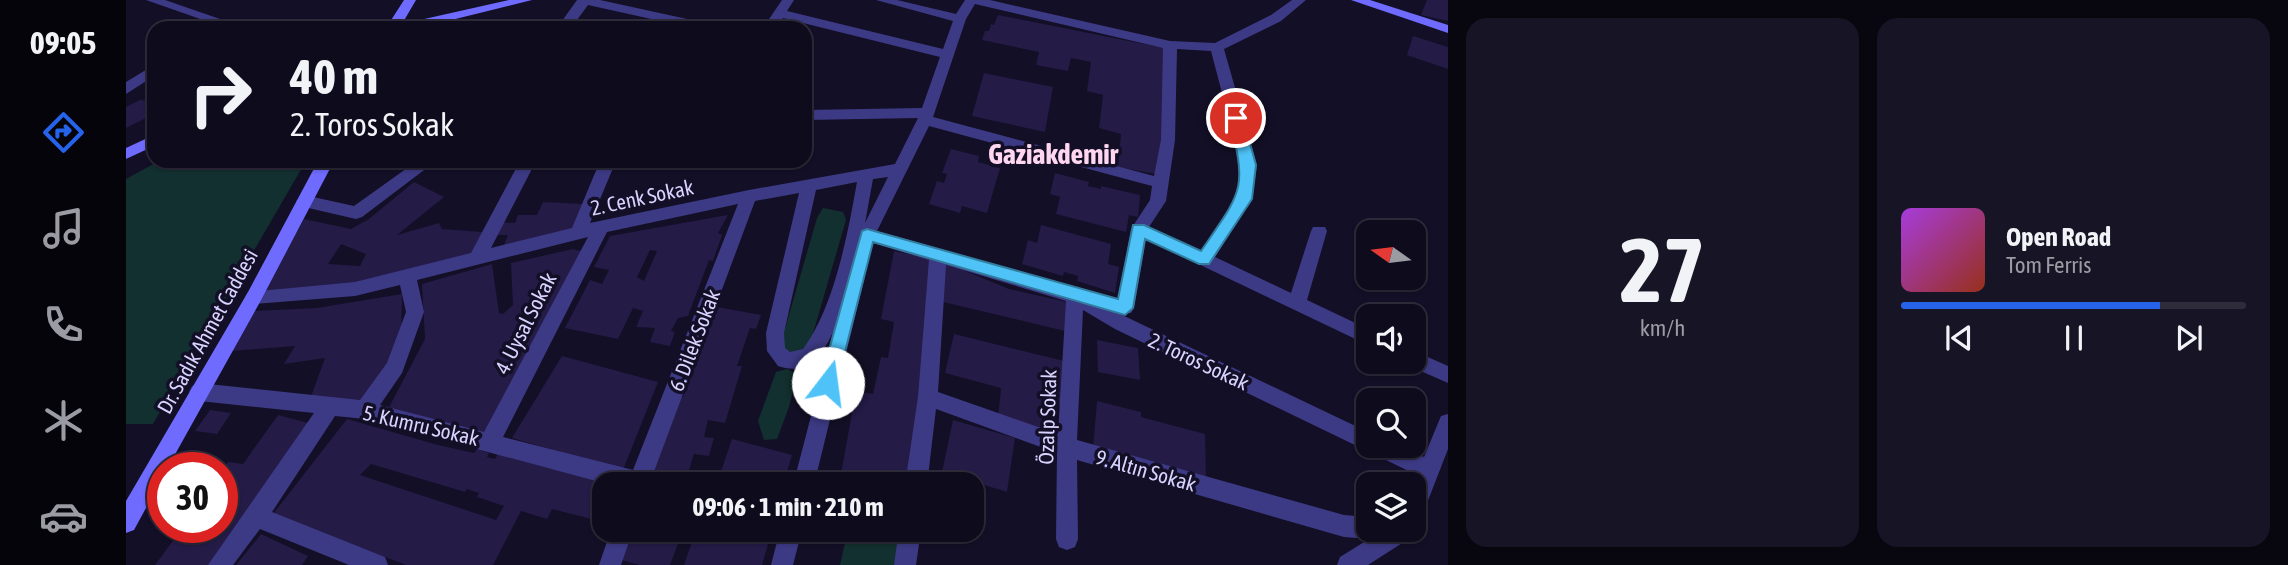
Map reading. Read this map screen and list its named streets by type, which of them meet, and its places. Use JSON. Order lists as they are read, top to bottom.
{
  "streets": {
    "main road": ["Dr. Sadık Ahmet Caddesi"],
    "street": [
      "2. Cenk Sokak",
      "4. Uysal Sokak",
      "6. Dilek Sokak",
      "2. Toros Sokak",
      "Özalp Sokak",
      "5. Kumru Sokak",
      "9. Altın Sokak"
    ]
  },
  "crossings": [
    ["2. Cenk Sokak", "4. Uysal Sokak"],
    ["2. Cenk Sokak", "Dr. Sadık Ahmet Caddesi"],
    ["2. Cenk Sokak", "6. Dilek Sokak"],
    ["4. Uysal Sokak", "5. Kumru Sokak"],
    ["Dr. Sadık Ahmet Caddesi", "5. Kumru Sokak"],
    ["2. Toros Sokak", "Özalp Sokak"],
    ["Özalp Sokak", "9. Altın Sokak"]
  ],
  "districts": ["Gaziakdemir"],
  "north": "left",
  "page": {
    "tabs": "09:05",
    "tile": ["27", "km/h"],
    "turn": ["40 m", "2. Toros Sokak"],
    "song": ["Open Road", "Tom Ferris"],
    "limit": "30",
    "trip": "09:06 · 1 min · 210 m"
  }
}
